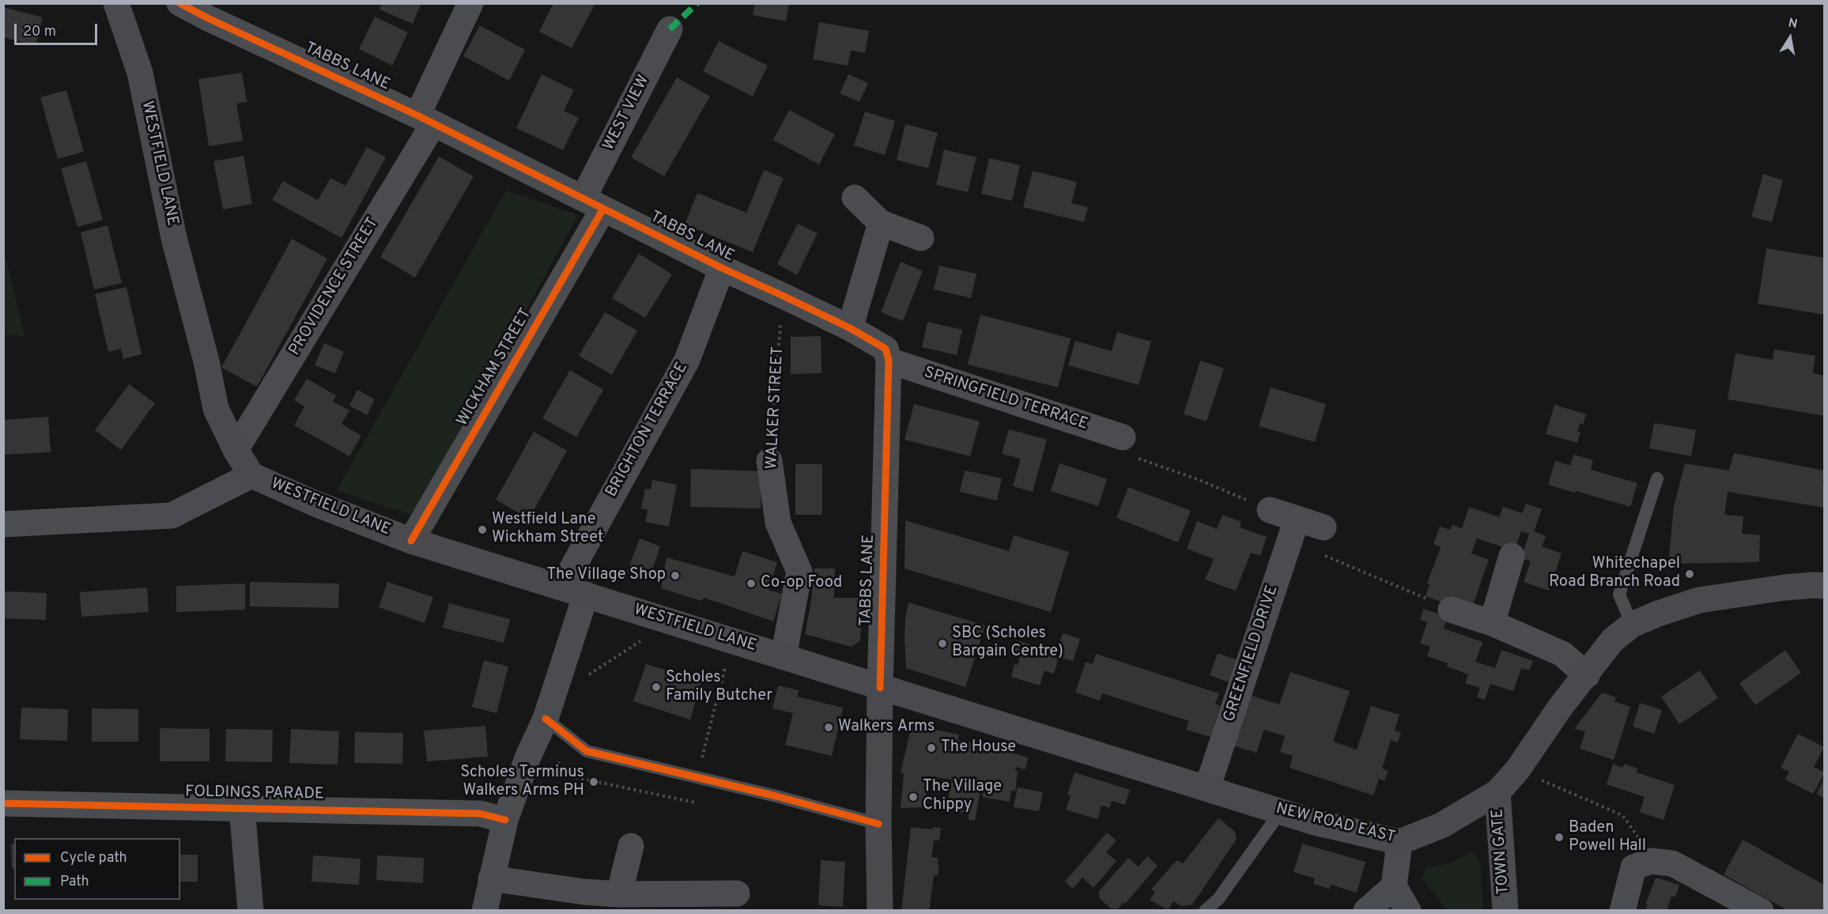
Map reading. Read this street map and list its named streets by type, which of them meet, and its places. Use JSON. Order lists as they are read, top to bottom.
{
  "streets": {
    "main road": ["WESTFIELD LANE", "NEW ROAD EAST"],
    "street": [
      "TABBS LANE",
      "WEST VIEW",
      "PROVIDENCE STREET",
      "WICKHAM STREET",
      "SPRINGFIELD TERRACE",
      "WALKER STREET",
      "BRIGHTON TERRACE",
      "GREENFIELD DRIVE",
      "FOLDINGS PARADE",
      "TOWN GATE"
    ]
  },
  "crossings": [
    ["TABBS LANE", "WEST VIEW"],
    ["TABBS LANE", "WESTFIELD LANE"],
    ["TABBS LANE", "PROVIDENCE STREET"],
    ["TABBS LANE", "WICKHAM STREET"],
    ["TABBS LANE", "SPRINGFIELD TERRACE"],
    ["TABBS LANE", "WALKER STREET"],
    ["TABBS LANE", "BRIGHTON TERRACE"],
    ["TABBS LANE", "NEW ROAD EAST"],
    ["WEST VIEW", "WICKHAM STREET"],
    ["WESTFIELD LANE", "PROVIDENCE STREET"],
    ["WESTFIELD LANE", "WICKHAM STREET"],
    ["WESTFIELD LANE", "WALKER STREET"],
    ["WESTFIELD LANE", "BRIGHTON TERRACE"],
    ["WESTFIELD LANE", "NEW ROAD EAST"],
    ["BRIGHTON TERRACE", "FOLDINGS PARADE"],
    ["GREENFIELD DRIVE", "NEW ROAD EAST"],
    ["NEW ROAD EAST", "TOWN GATE"]
  ],
  "places": [
    "Westfield Lane Wickham Street",
    "Whitechapel Road Branch Road",
    "The Village Shop",
    "Co-op Food",
    "SBC (Scholes Bargain Centre)",
    "Scholes Family Butcher",
    "Walkers Arms",
    "The House",
    "Scholes Terminus Walkers Arms PH",
    "The Village Chippy",
    "Baden Powell Hall"
  ],
  "legend": ["Cycle path", "Path"],
  "scale_bar": "20 m",
  "north": "top"
}
